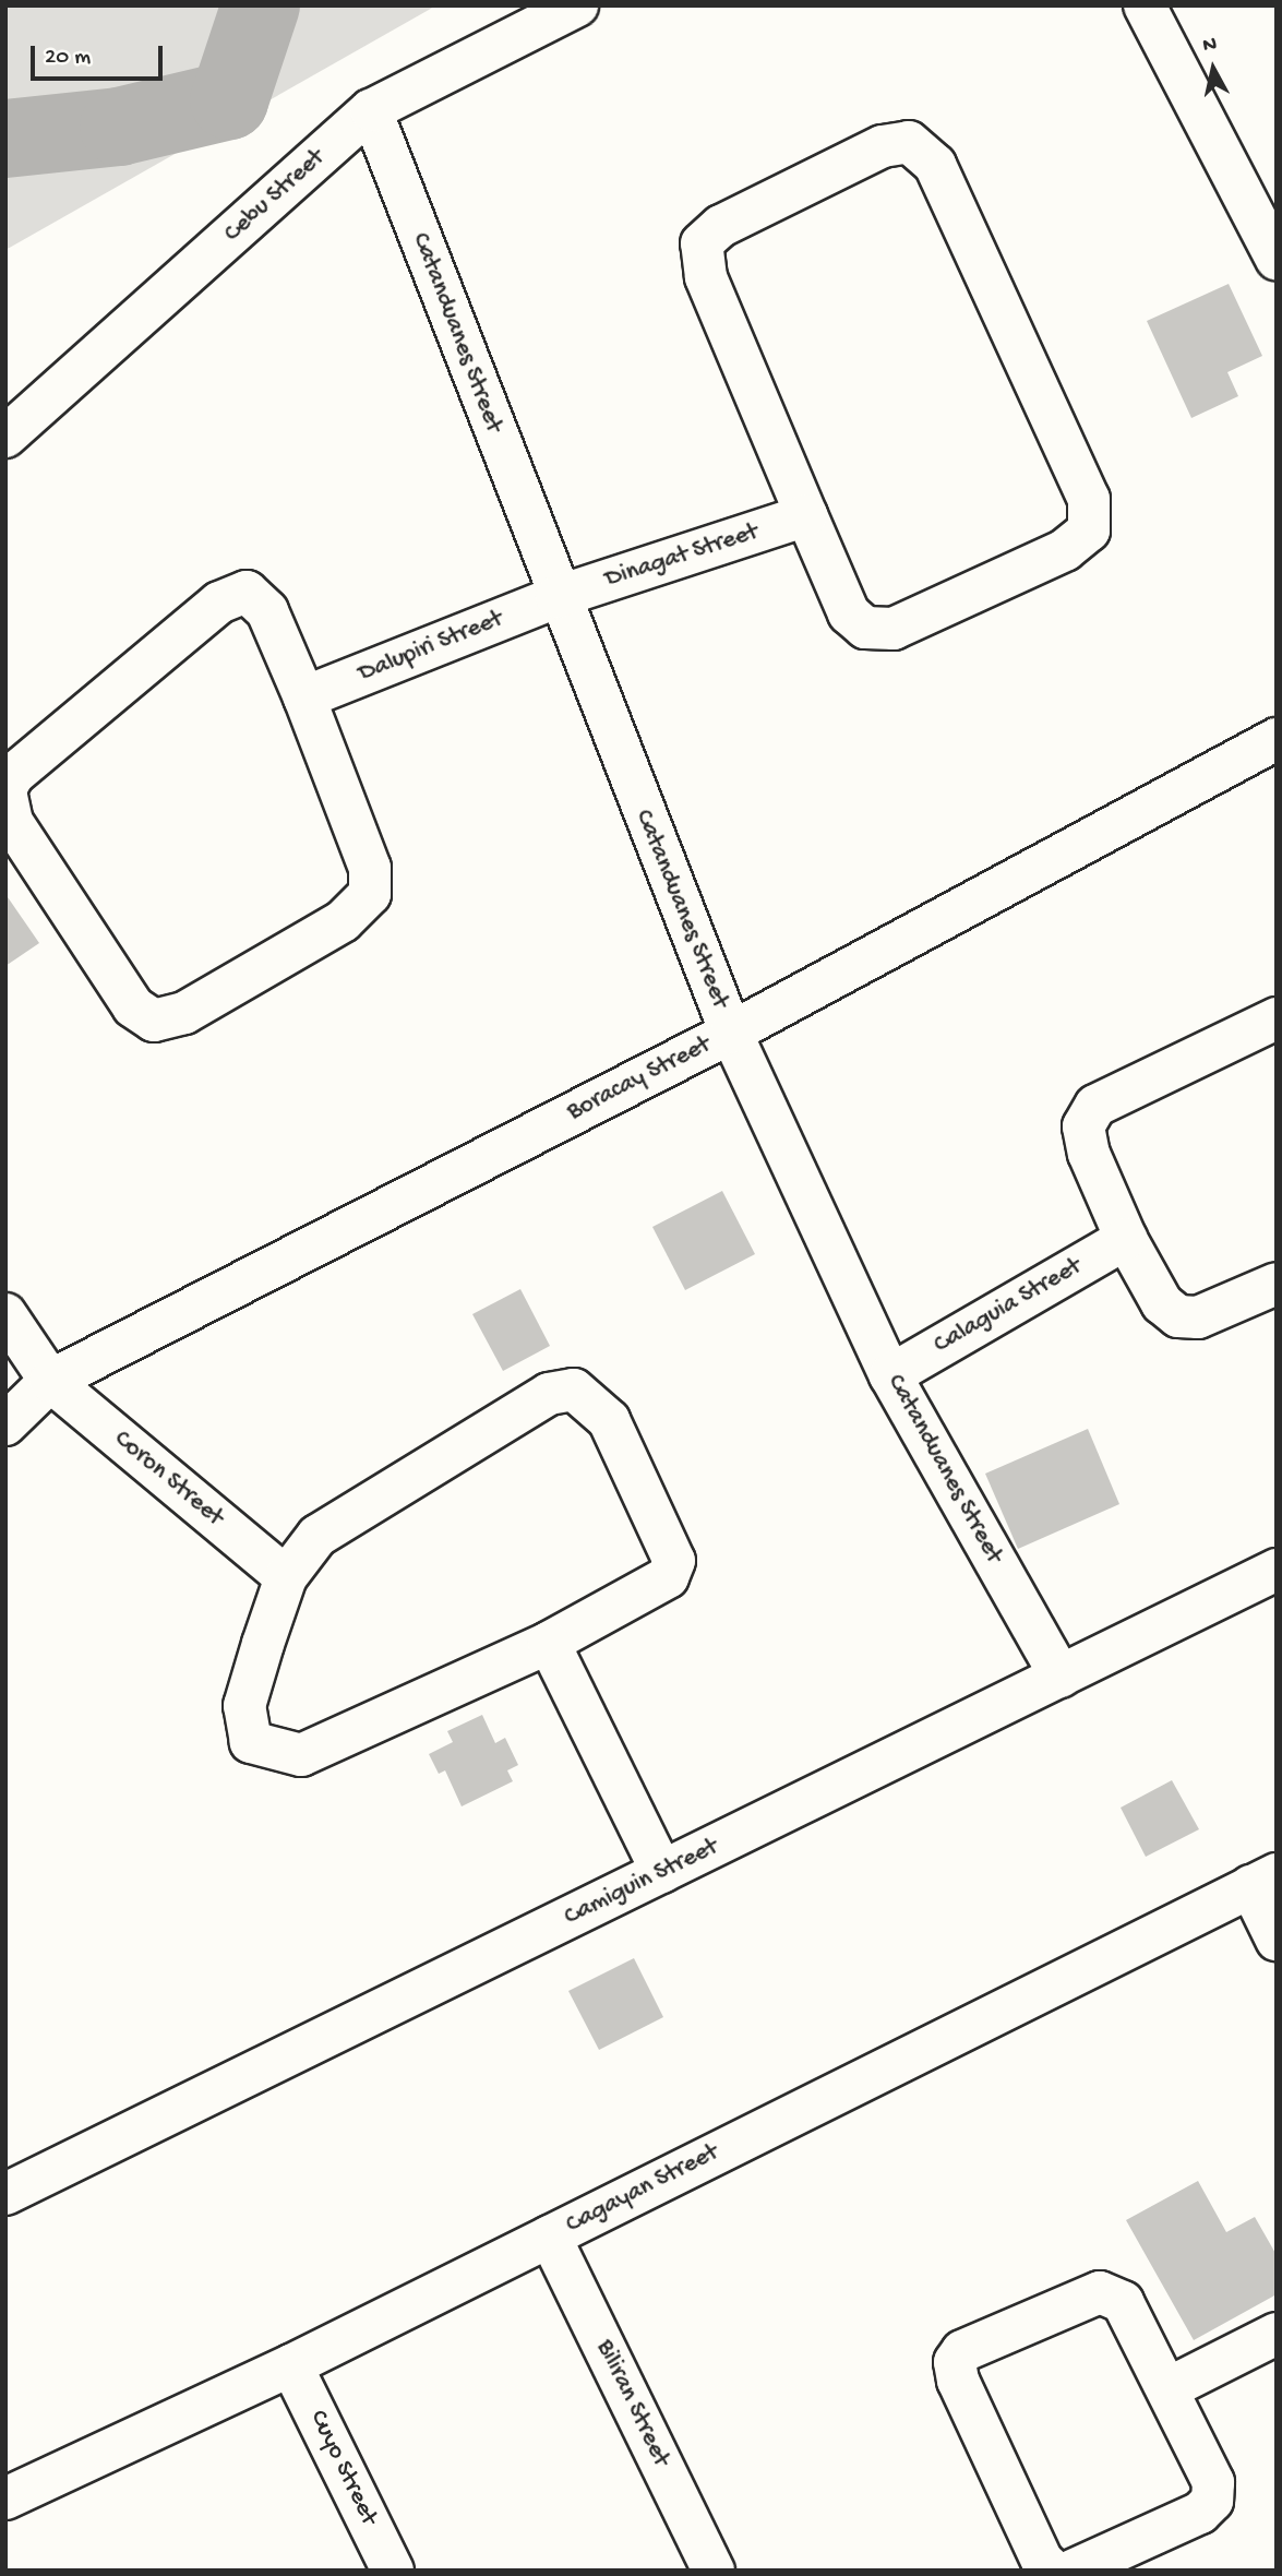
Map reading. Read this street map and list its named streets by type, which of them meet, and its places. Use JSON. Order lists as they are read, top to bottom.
{
  "streets": {
    "street": [
      "Cebu Street",
      "Catanduanes Street",
      "Dinagat Street",
      "Dalupiri Street",
      "Boracay Street",
      "Calaguia Street",
      "Coron Street",
      "Camiguin Street",
      "Cagayan Street",
      "Biliran Street",
      "Cuyo Street"
    ]
  },
  "crossings": [
    ["Cebu Street", "Catanduanes Street"],
    ["Catanduanes Street", "Dinagat Street"],
    ["Catanduanes Street", "Dalupiri Street"],
    ["Catanduanes Street", "Boracay Street"],
    ["Catanduanes Street", "Calaguia Street"],
    ["Catanduanes Street", "Camiguin Street"],
    ["Dinagat Street", "Dalupiri Street"],
    ["Boracay Street", "Coron Street"],
    ["Cagayan Street", "Biliran Street"],
    ["Cagayan Street", "Cuyo Street"]
  ],
  "scale_bar": "20 m",
  "north": "top"
}
